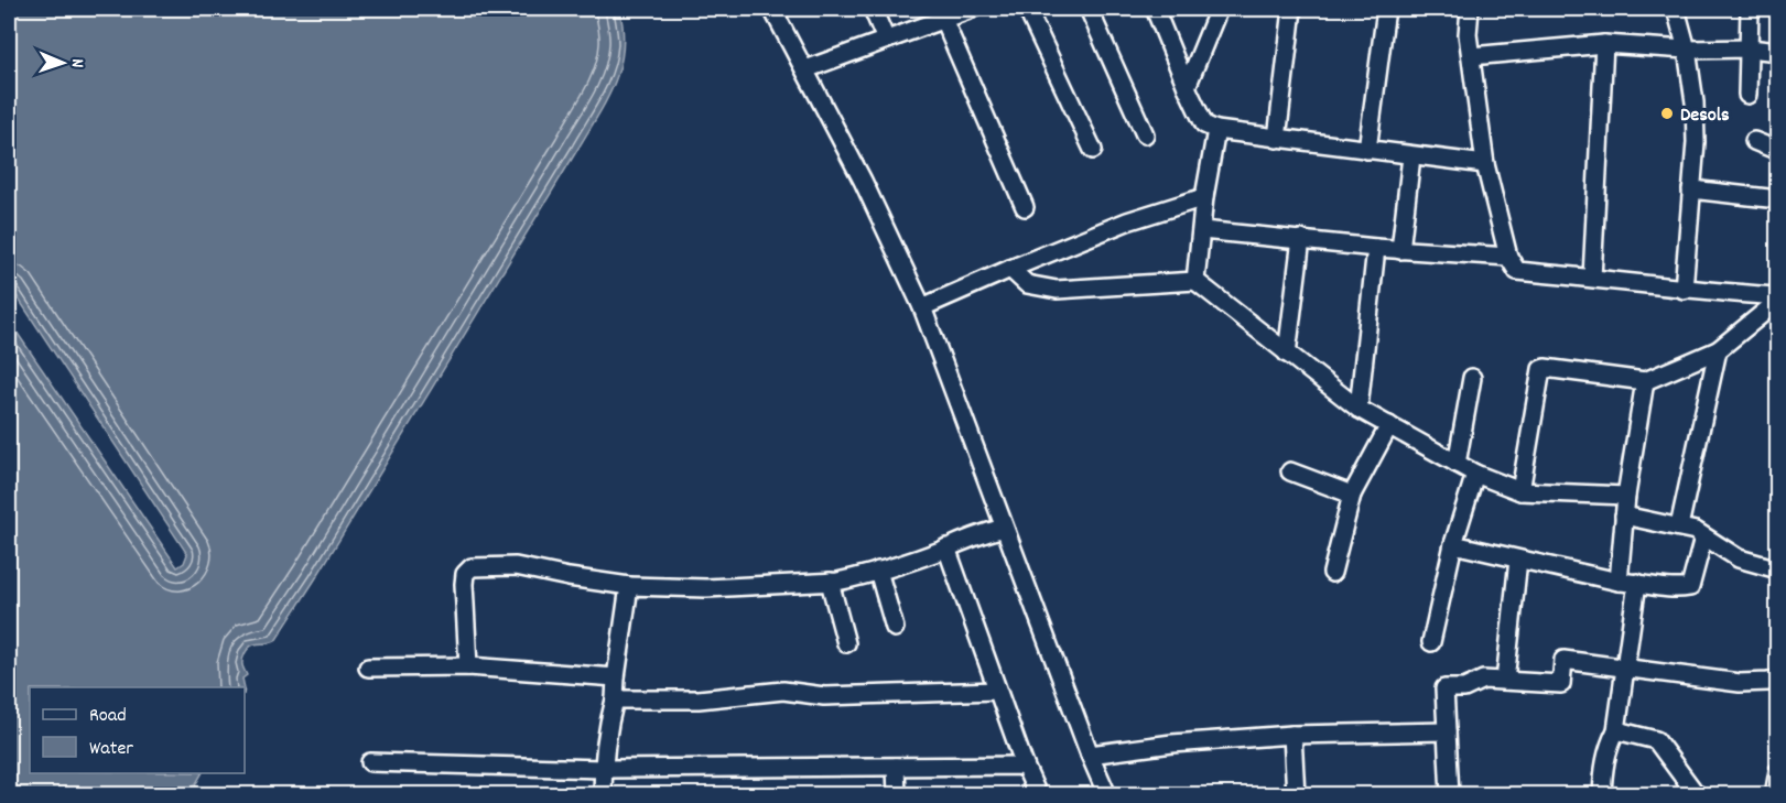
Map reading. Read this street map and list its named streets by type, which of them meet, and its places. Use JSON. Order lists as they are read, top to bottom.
{
  "places": ["Desols"],
  "legend": ["Road", "Water"],
  "north": "right"
}
